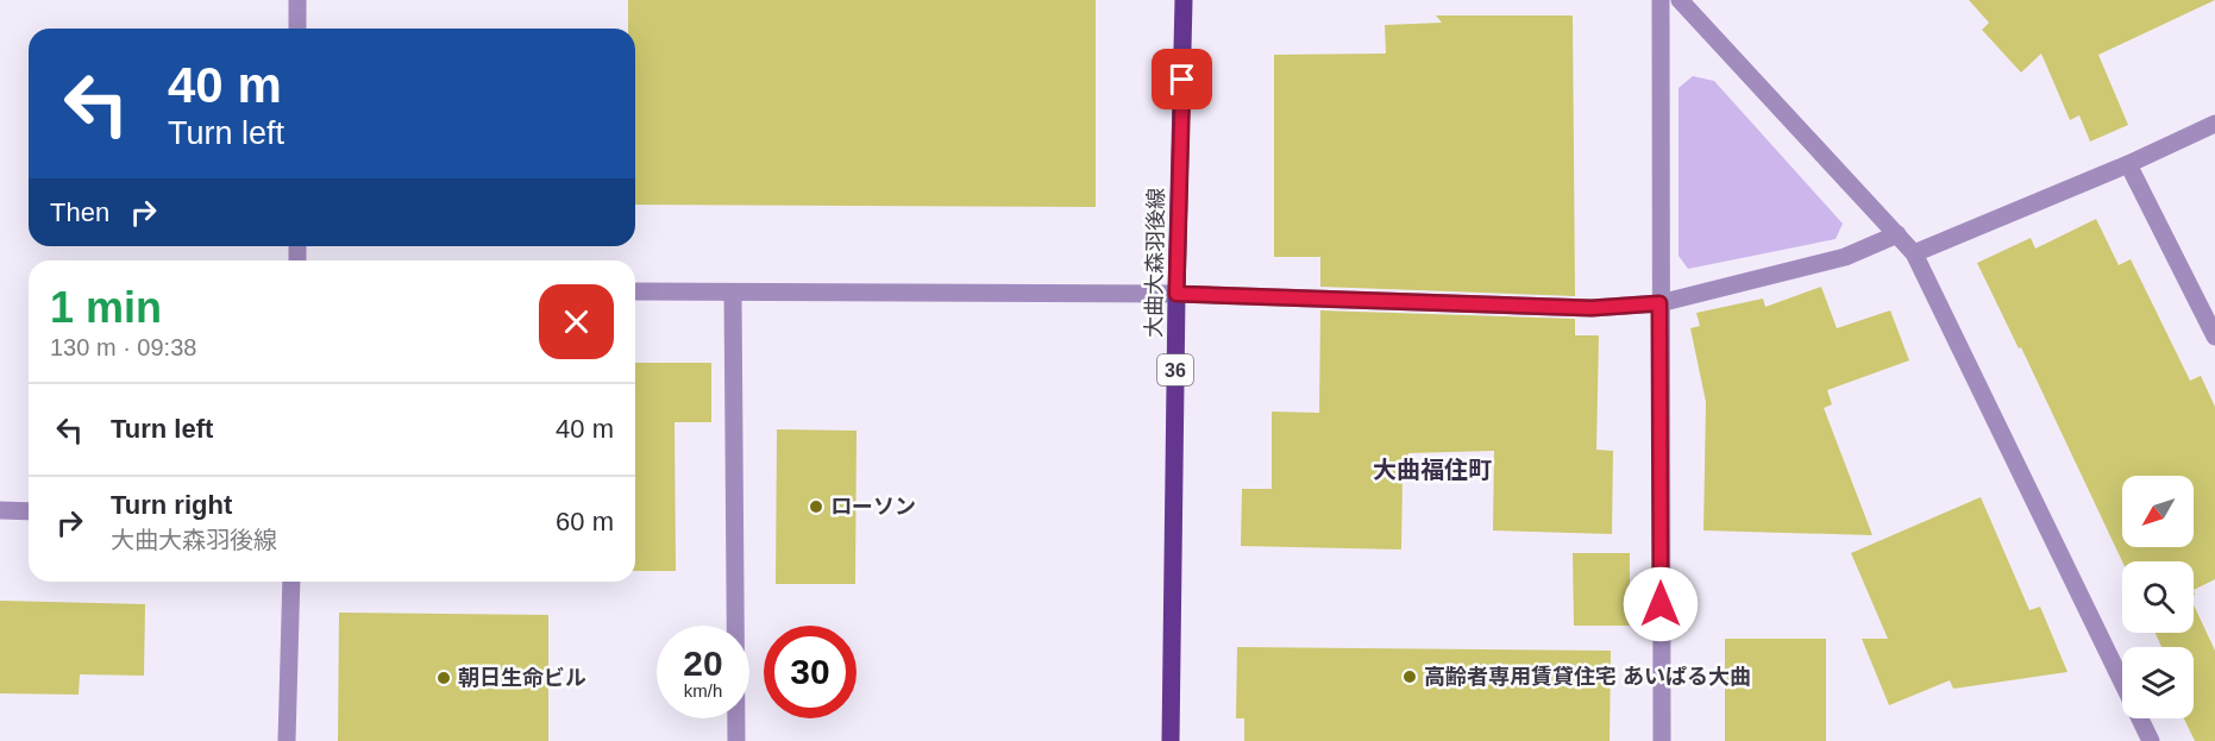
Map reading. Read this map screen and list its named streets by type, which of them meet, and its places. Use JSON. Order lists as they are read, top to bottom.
{
  "streets": {
    "main road": ["大曲大森羽後線", "36"]
  },
  "districts": ["大曲福住町"],
  "places": ["ローソン", "高齢者専用賃貸住宅 あいぱる大曲", "朝日生命ビル"],
  "north": "bottom left",
  "page": {
    "turn": ["40 m", "Turn left"],
    "then": "Then",
    "heading": ["1 min", "130 m · 09:38"],
    "list": [
      {
        "name": "Turn left",
        "value": "40 m"
      },
      {
        "name": "Turn right",
        "note": "大曲大森羽後線",
        "value": "60 m"
      }
    ],
    "speed": "20 km/h",
    "limit": "30"
  }
}
